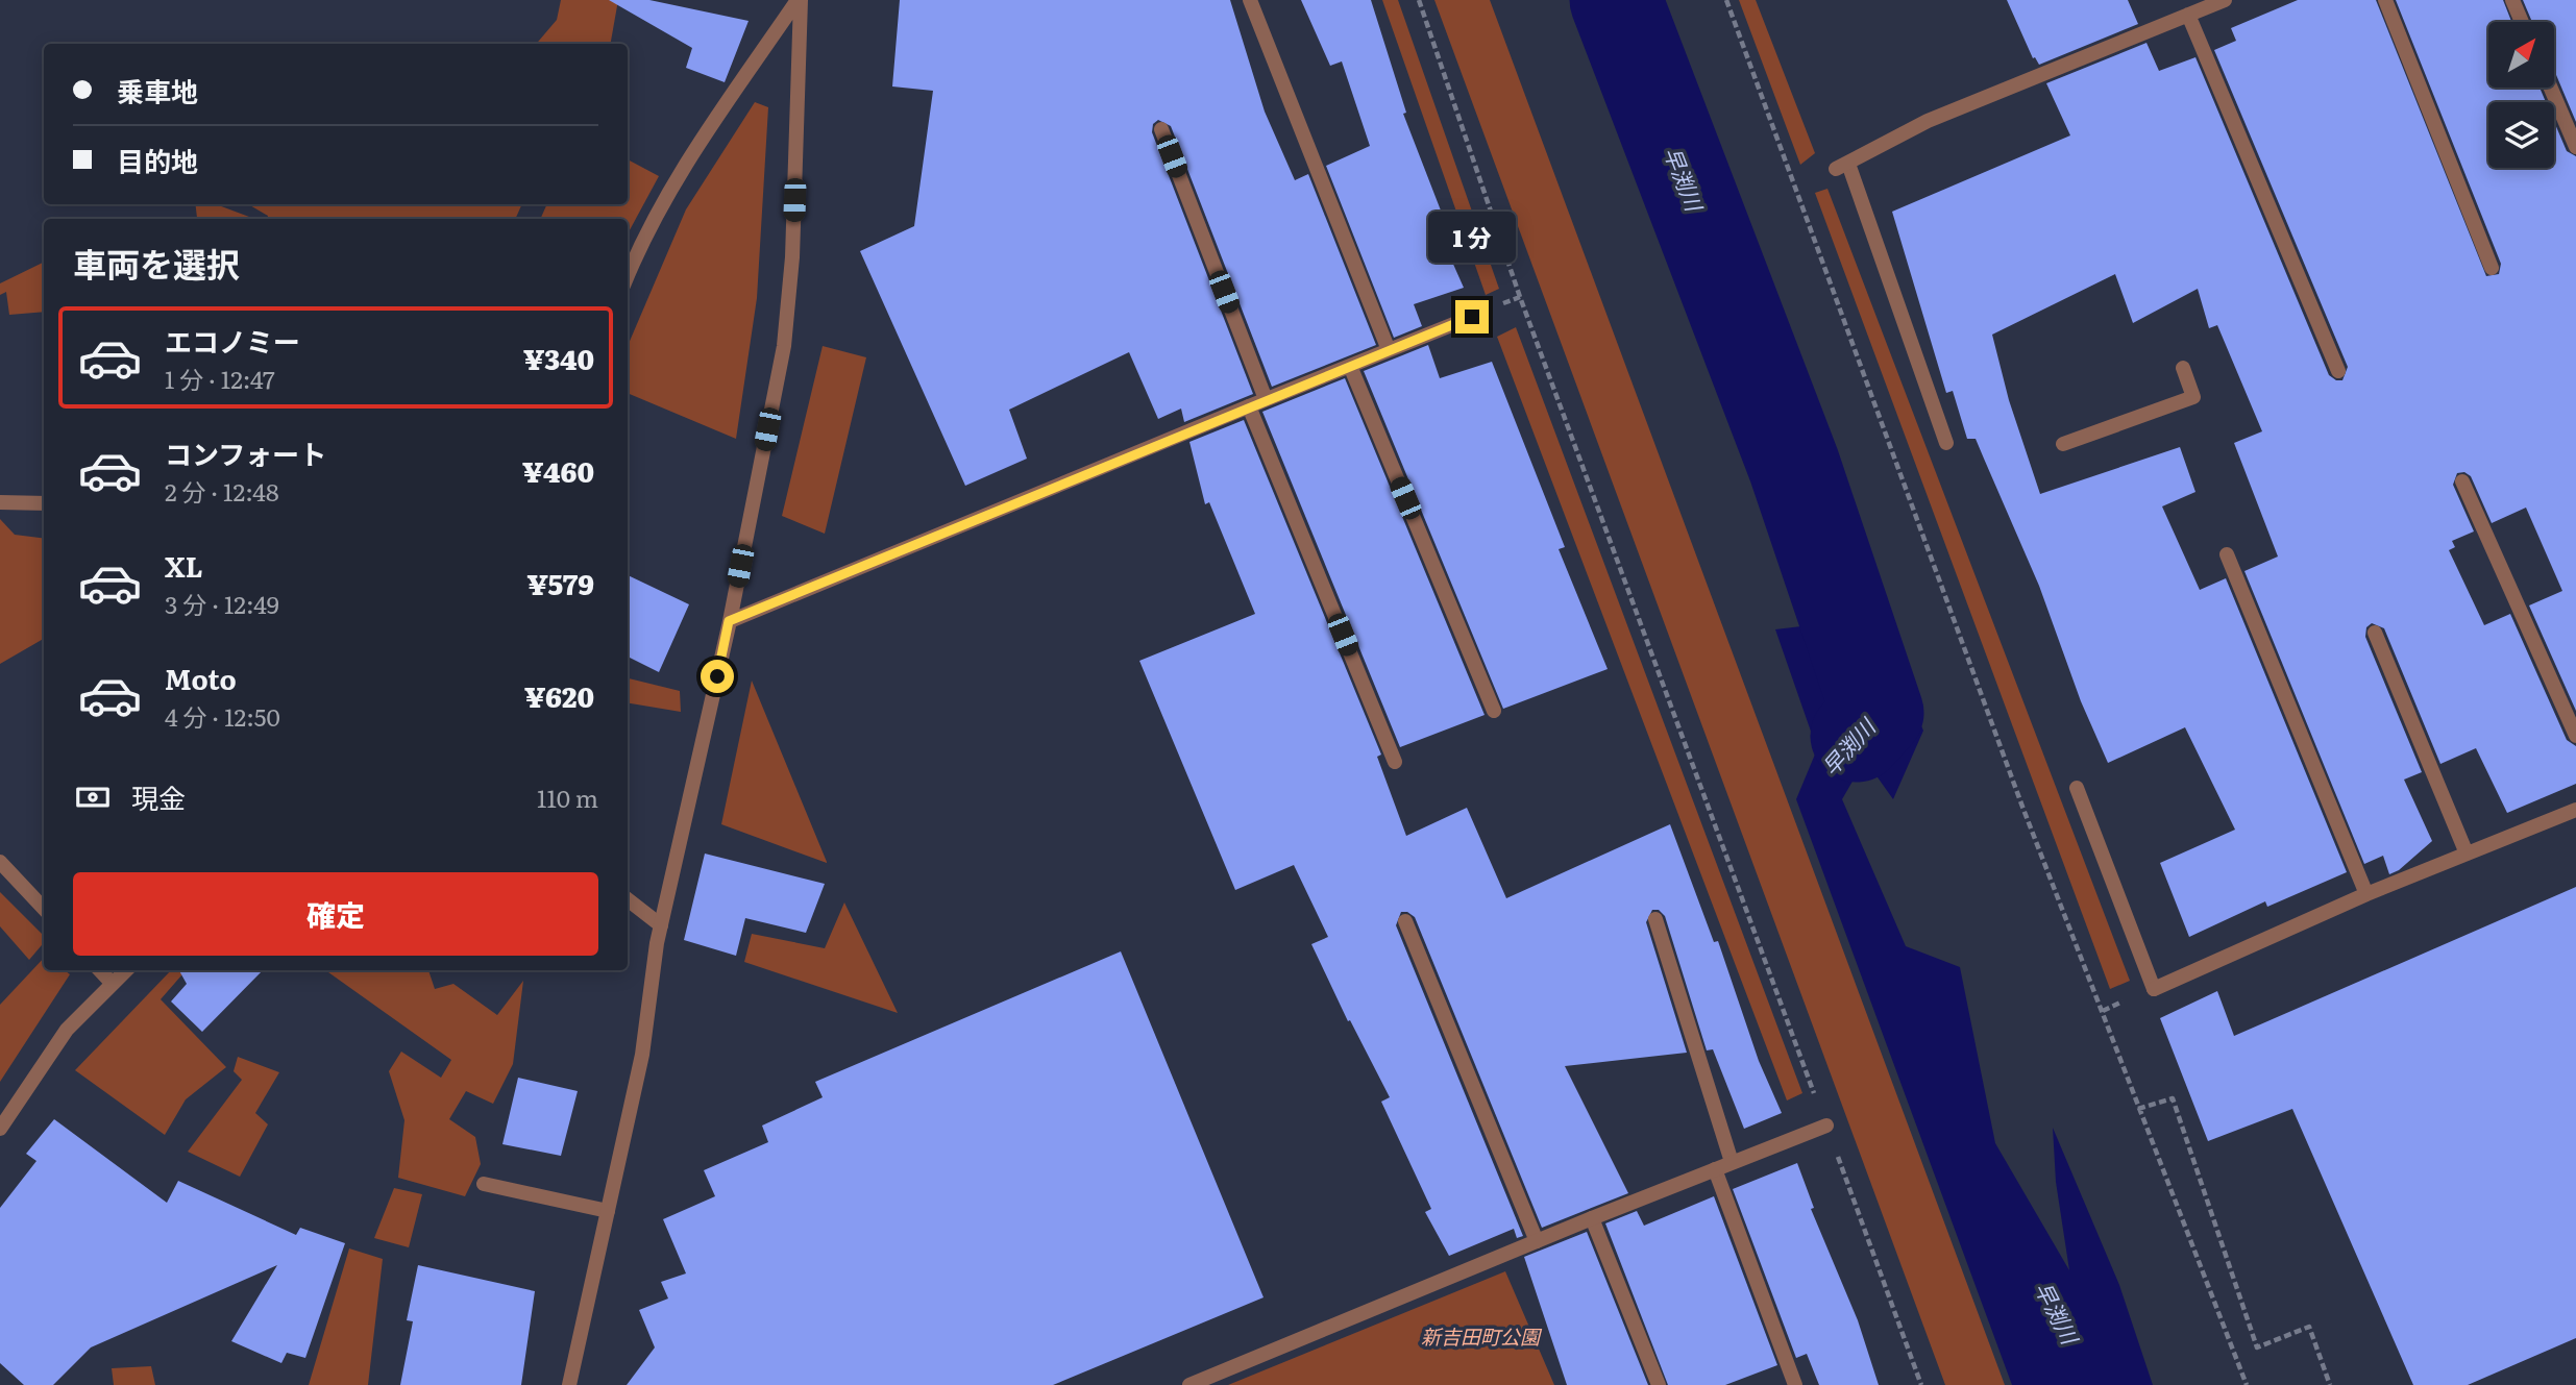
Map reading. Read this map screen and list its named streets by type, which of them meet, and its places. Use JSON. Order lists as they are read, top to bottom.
{
  "water": ["早渕川"],
  "parks": ["新吉田町公園"],
  "north": "top right",
  "page": {
    "banner": ["乗車地", "目的地"],
    "bubble": "1 分",
    "heading": "車両を選択",
    "list": [
      {
        "name": "エコノミー",
        "note": "1 分 · 12:47",
        "value": "¥340"
      },
      {
        "name": "コンフォート",
        "note": "2 分 · 12:48",
        "value": "¥460"
      },
      {
        "name": "XL",
        "note": "3 分 · 12:49",
        "value": "¥579"
      },
      {
        "name": "Moto",
        "note": "4 分 · 12:50",
        "value": "¥620"
      }
    ],
    "pay": ["現金", "110 m"],
    "buttons": "確定"
  }
}
